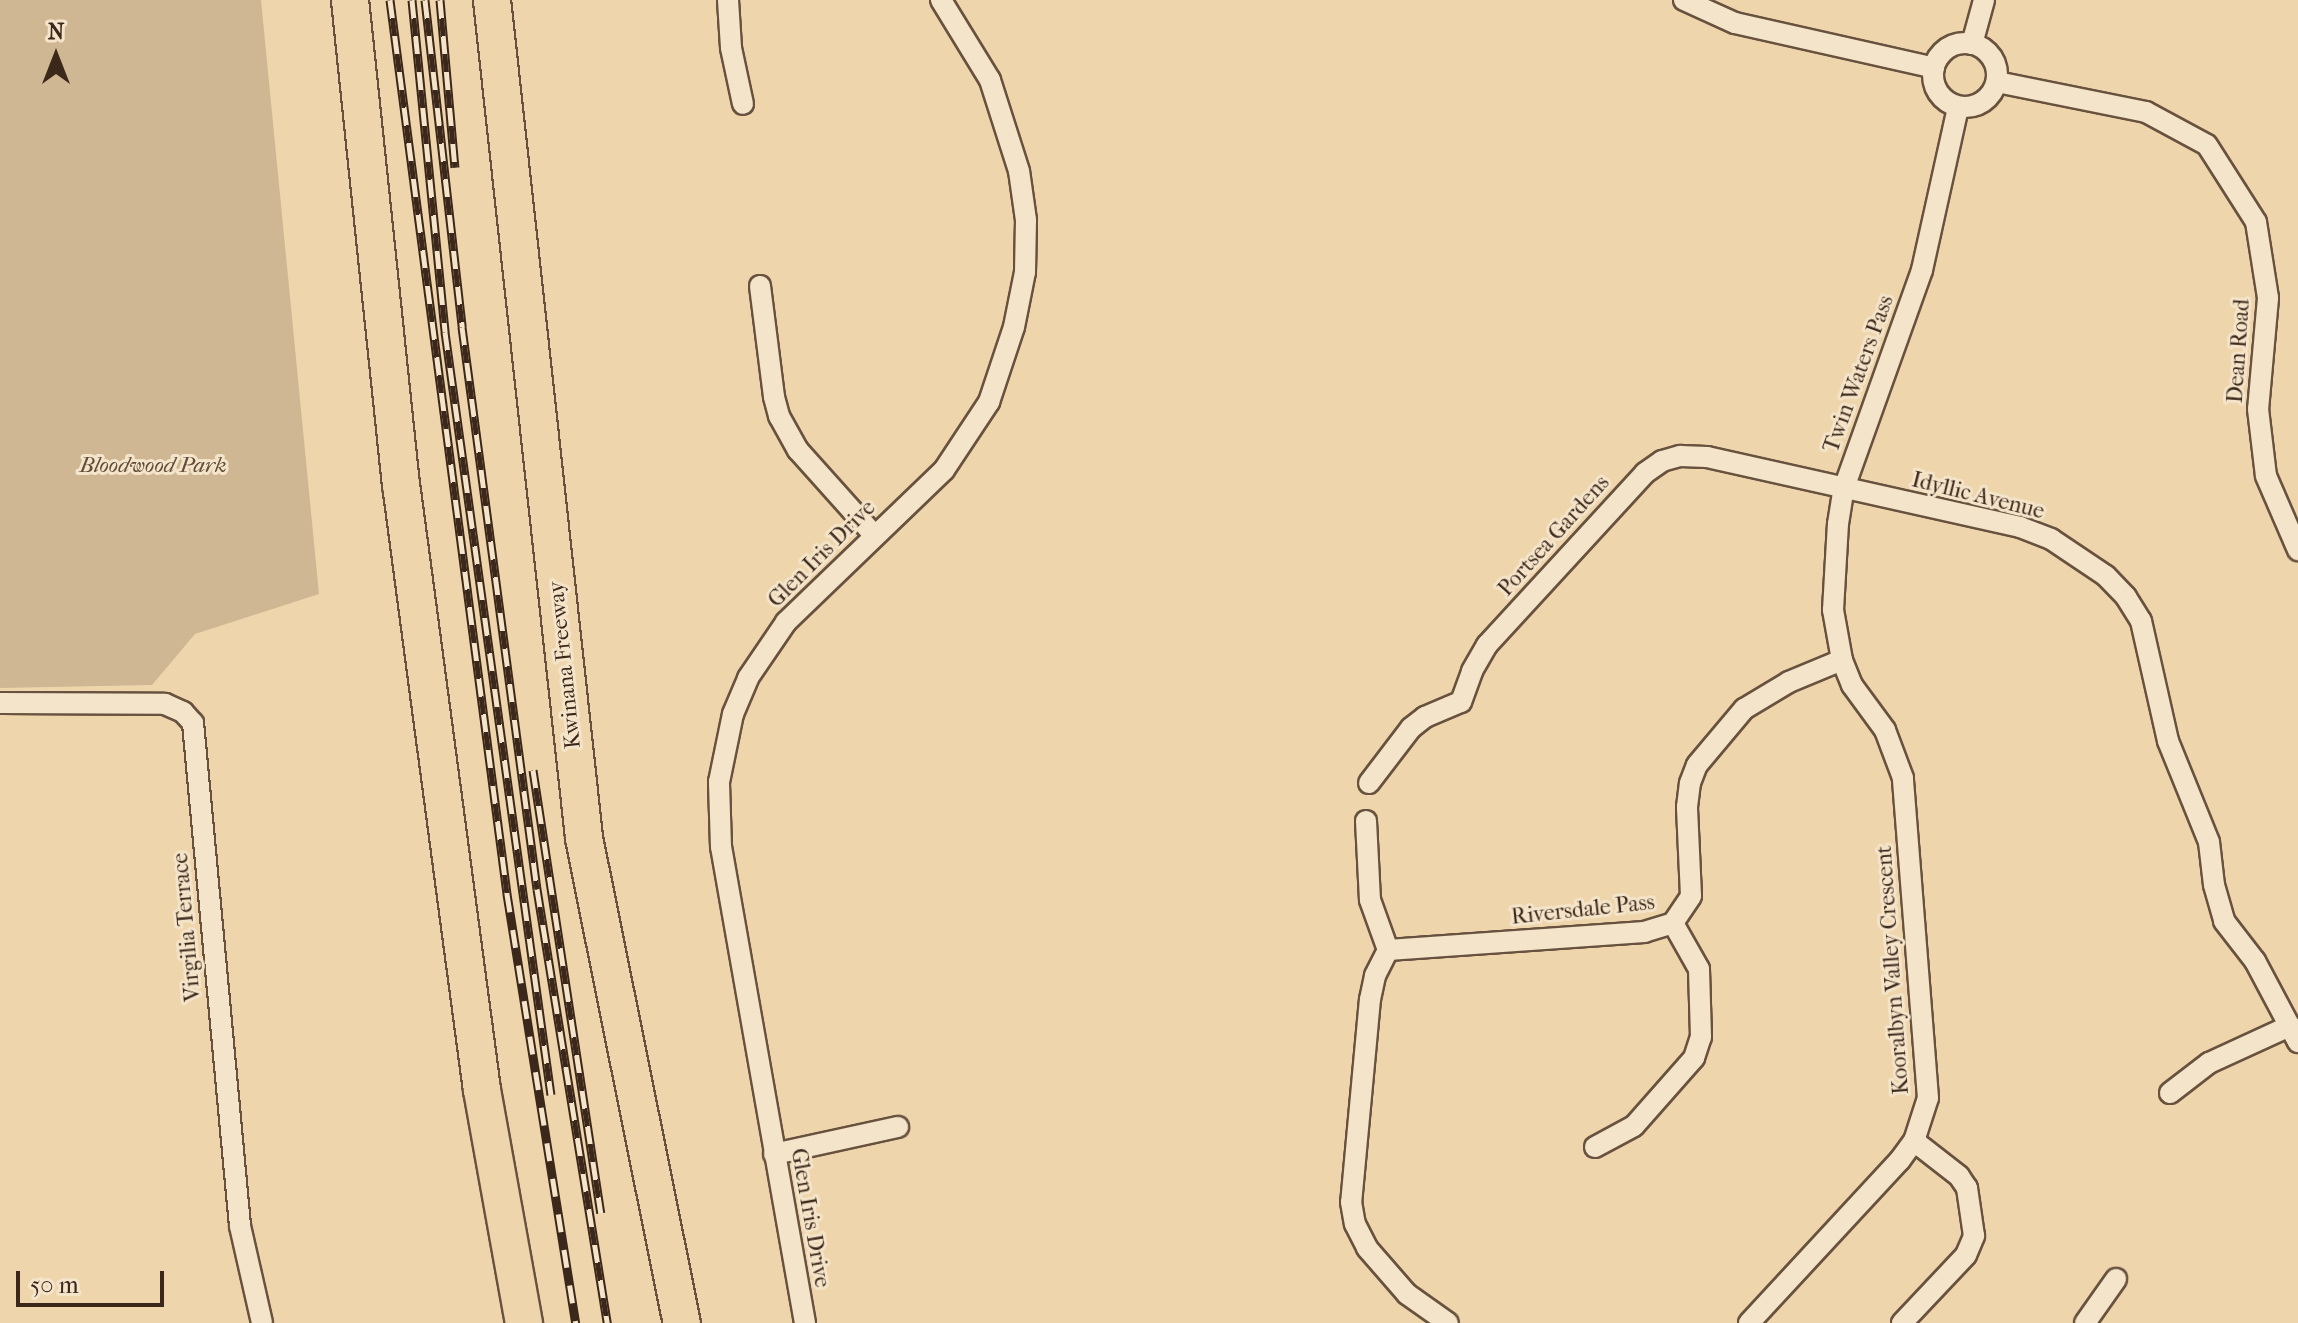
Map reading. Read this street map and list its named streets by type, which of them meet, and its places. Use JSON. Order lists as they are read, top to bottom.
{
  "streets": {
    "highway": ["Kwinana Freeway"],
    "street": [
      "Dean Road",
      "Twin Waters Pass",
      "Idyllic Avenue",
      "Portsea Gardens",
      "Glen Iris Drive",
      "Riversdale Pass",
      "Virgilia Terrace",
      "Kooralbyn Valley Crescent"
    ]
  },
  "crossings": [
    ["Dean Road", "Twin Waters Pass"],
    ["Twin Waters Pass", "Idyllic Avenue"],
    ["Twin Waters Pass", "Portsea Gardens"],
    ["Twin Waters Pass", "Riversdale Pass"],
    ["Twin Waters Pass", "Kooralbyn Valley Crescent"],
    ["Idyllic Avenue", "Portsea Gardens"],
    ["Riversdale Pass", "Kooralbyn Valley Crescent"]
  ],
  "parks": ["Bloodwood Park"],
  "scale_bar": "50 m",
  "north": "top"
}
